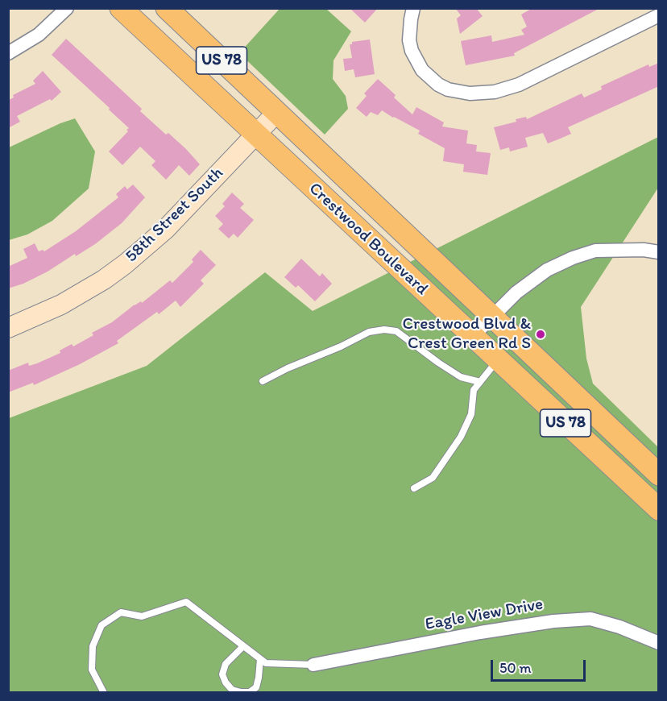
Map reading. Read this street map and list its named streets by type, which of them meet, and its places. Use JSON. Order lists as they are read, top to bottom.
{
  "streets": {
    "main road": ["US 78", "Crestwood Boulevard"],
    "street": ["58th Street South", "Eagle View Drive"]
  },
  "crossings": [
    ["58th Street South", "Crestwood Boulevard"]
  ],
  "places": ["Crestwood Blvd & Crest Green Rd S"],
  "scale_bar": "50 m"
}
